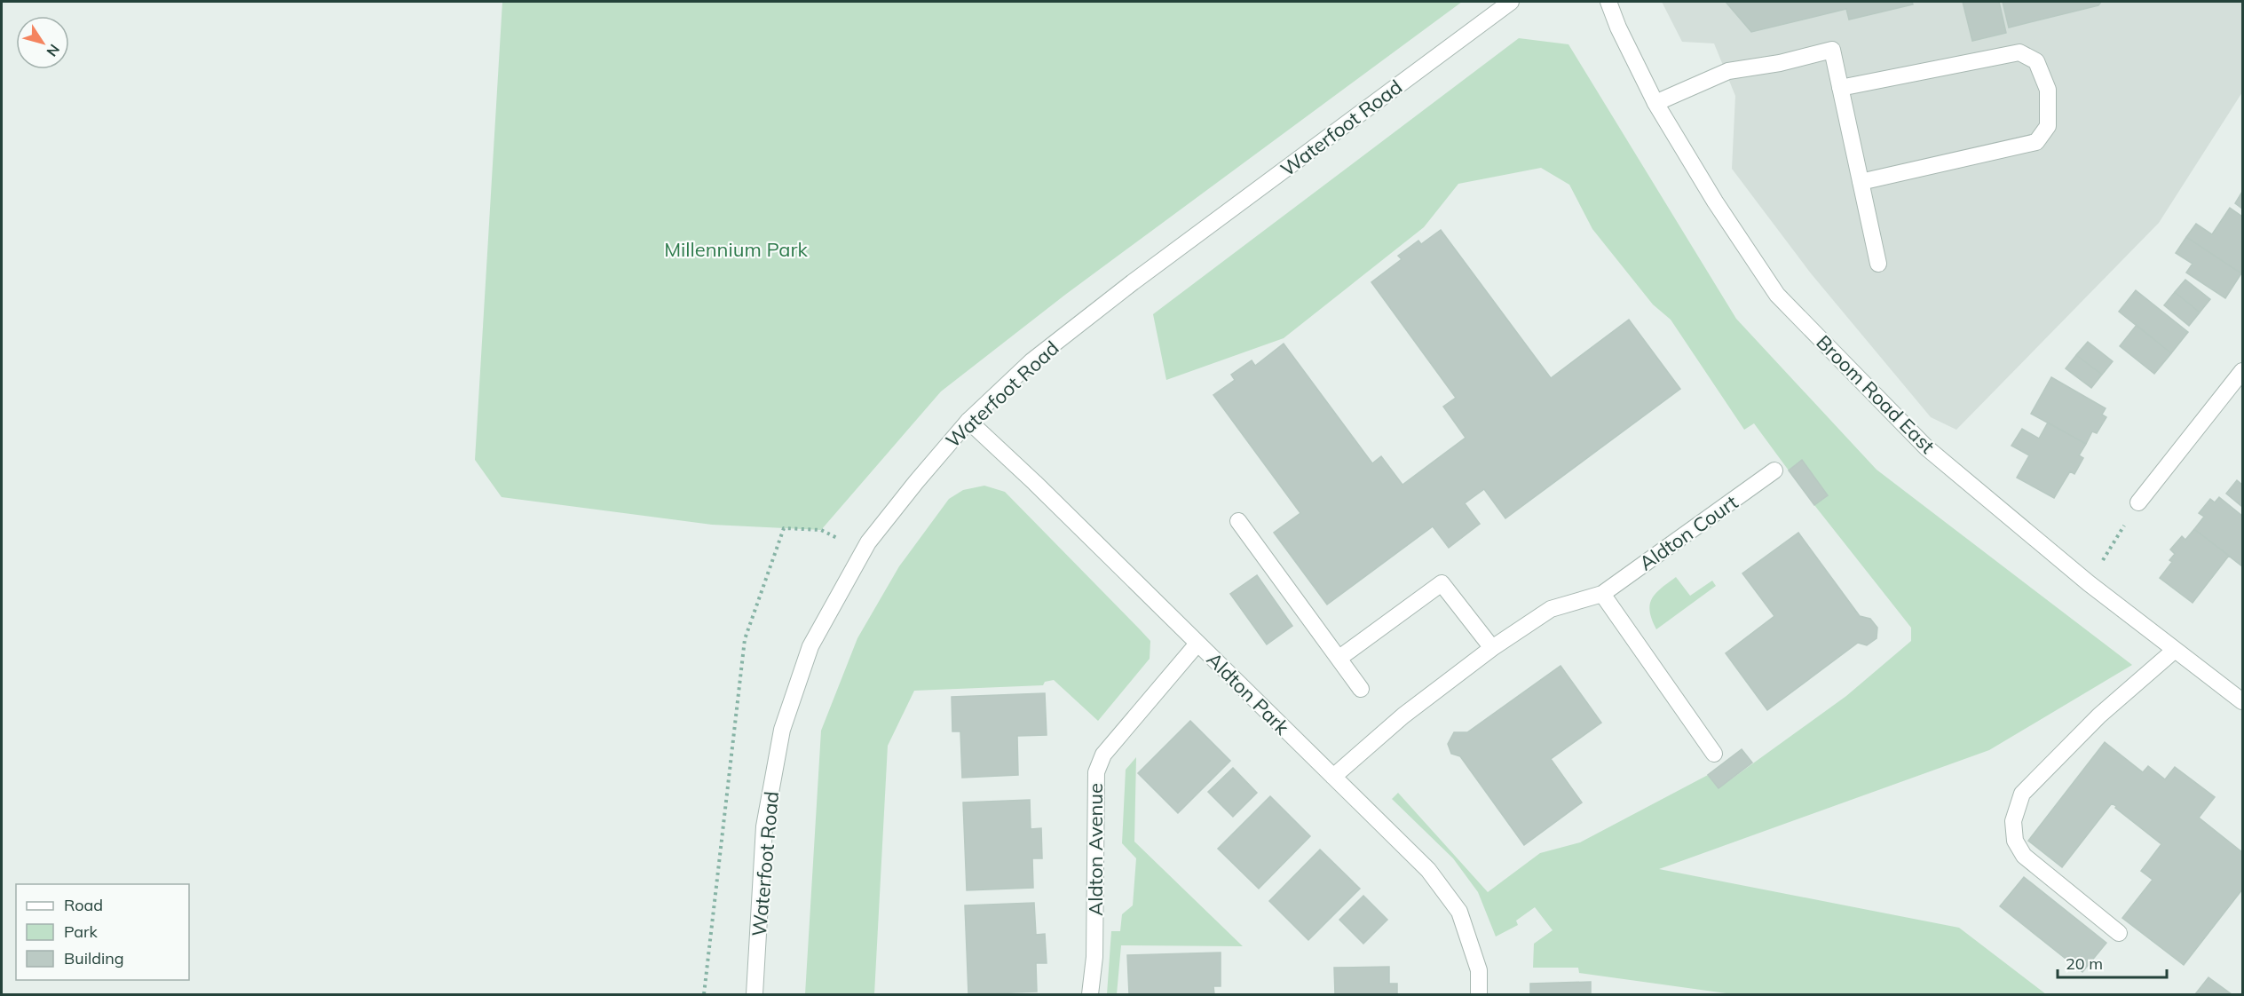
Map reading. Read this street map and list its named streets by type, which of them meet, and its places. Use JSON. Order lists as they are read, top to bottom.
{
  "streets": {
    "street": [
      "Waterfoot Road",
      "Broom Road East",
      "Aldton Court",
      "Aldton Park",
      "Aldton Avenue"
    ]
  },
  "crossings": [
    ["Waterfoot Road", "Aldton Park"],
    ["Aldton Court", "Aldton Park"],
    ["Aldton Park", "Aldton Avenue"]
  ],
  "parks": ["Millennium Park"],
  "legend": ["Road", "Park", "Building"],
  "scale_bar": "20 m",
  "north": "bottom right"
}
